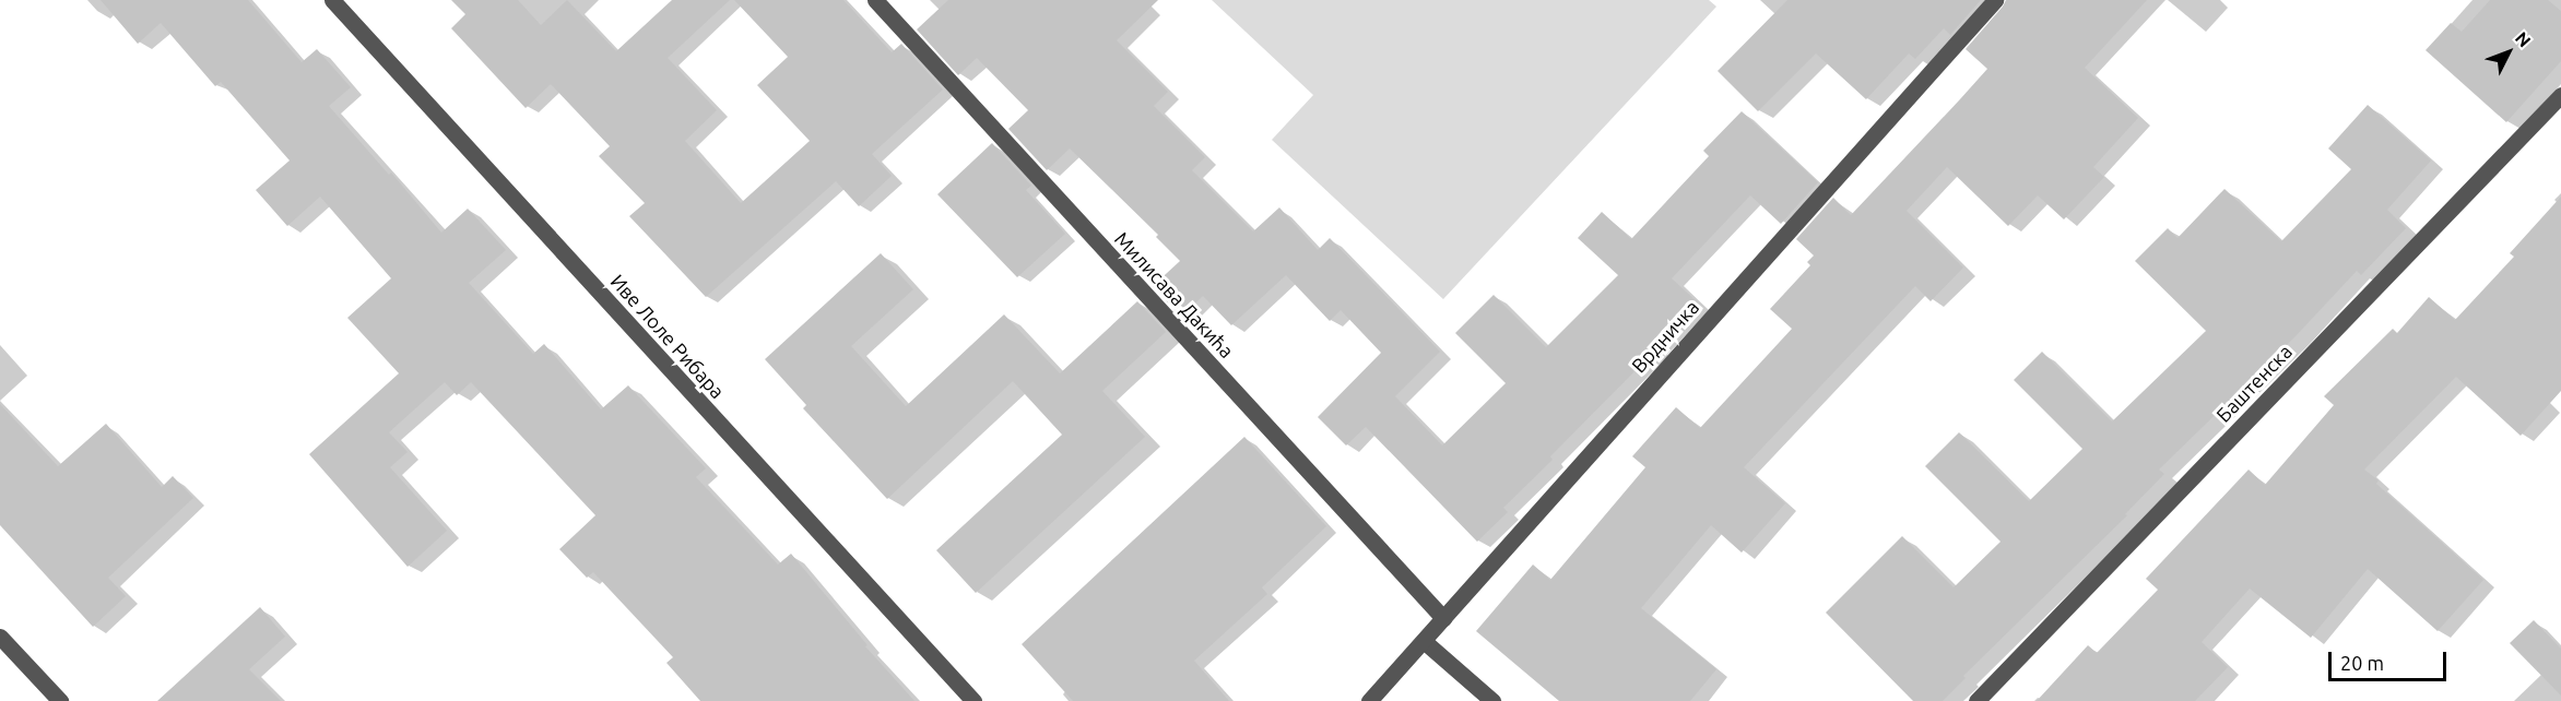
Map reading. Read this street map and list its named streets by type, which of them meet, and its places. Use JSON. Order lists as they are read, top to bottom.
{
  "streets": {
    "street": [
      "Милисава Дакића",
      "Иве Лоле Рибара",
      "Врдничка",
      "Баштенска"
    ]
  },
  "crossings": [
    ["Милисава Дакића", "Врдничка"]
  ],
  "scale_bar": "20 m",
  "north": "top right"
}
